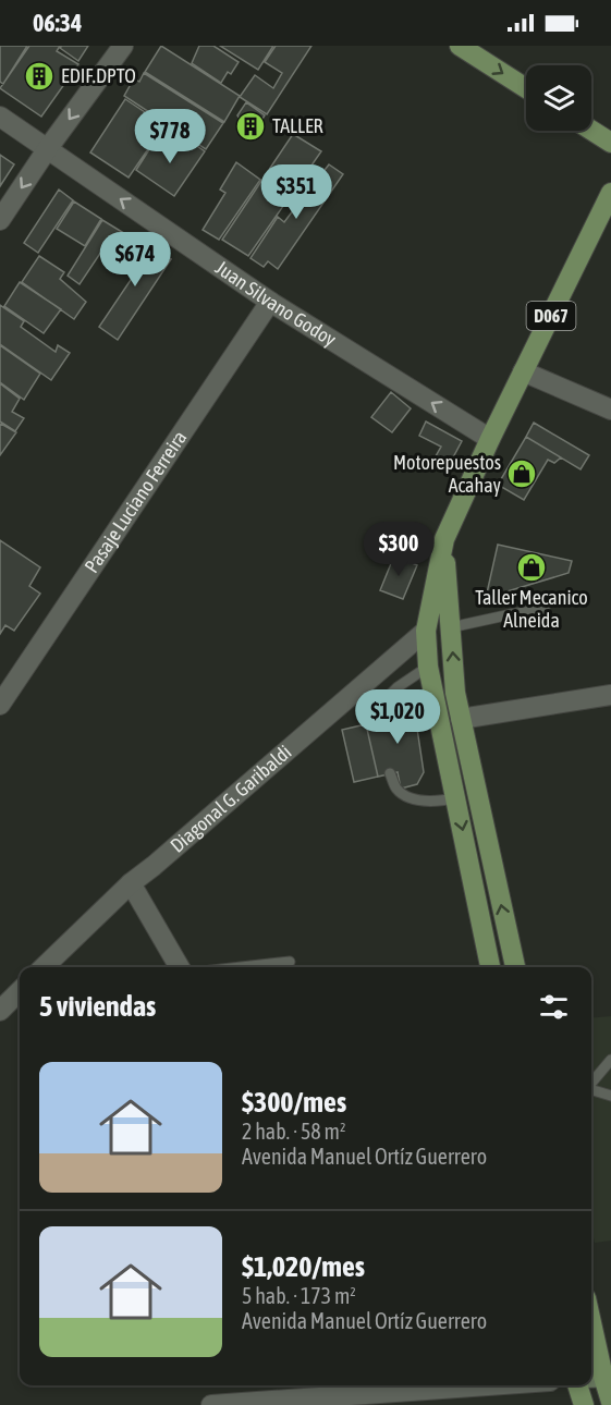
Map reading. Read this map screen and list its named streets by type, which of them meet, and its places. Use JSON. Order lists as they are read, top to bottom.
{
  "streets": {
    "main road": ["D067"],
    "street": ["Juan Silvano Godoy", "Pasaje Luciano Ferreira", "Diagonal G. Garibaldi"]
  },
  "crossings": [
    ["Juan Silvano Godoy", "D067"],
    ["Juan Silvano Godoy", "Pasaje Luciano Ferreira"],
    ["D067", "Diagonal G. Garibaldi"]
  ],
  "one_way": ["Juan Silvano Godoy"],
  "places": {
    "building": ["EDIF.DPTO", "TALLER"],
    "shop": ["Motorepuestos Acahay", "Taller Mecanico Alneida"]
  },
  "page": {
    "status": "06:34",
    "price": [
      "$778",
      "$351",
      "$674",
      "$300",
      "$1,020"
    ],
    "heading": "5 viviendas",
    "list": [
      {
        "name": "$300/mes",
        "note": "2 hab. · 58 m² · Avenida Manuel Ortíz Guerrero"
      },
      {
        "name": "$1,020/mes",
        "note": "5 hab. · 173 m² · Avenida Manuel Ortíz Guerrero"
      }
    ]
  }
}
